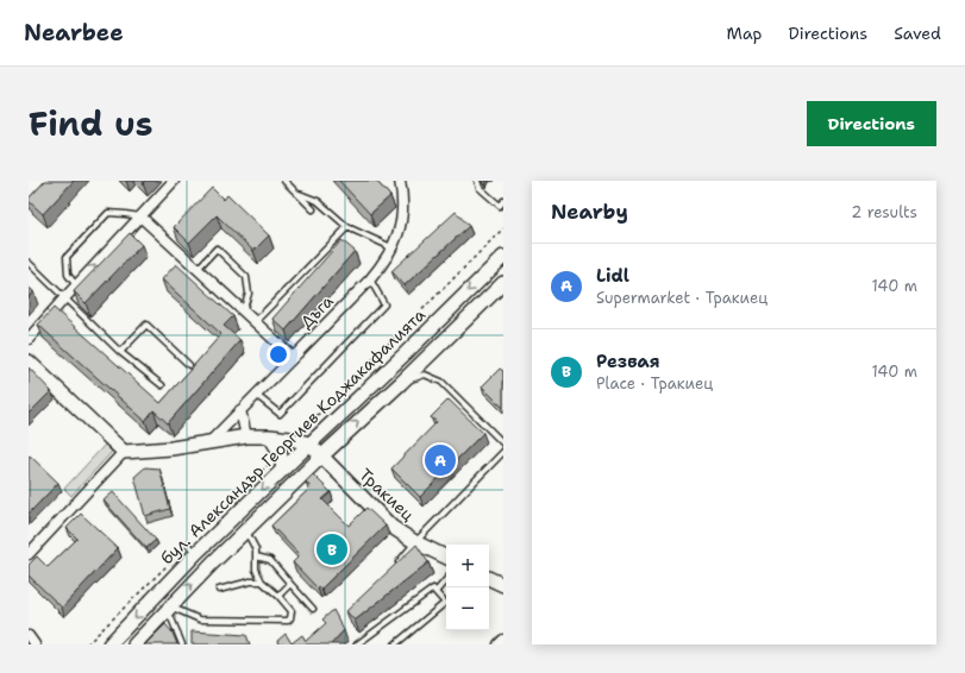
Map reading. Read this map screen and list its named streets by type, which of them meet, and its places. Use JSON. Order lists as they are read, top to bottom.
{
  "streets": {
    "main road": ["бул. Александър Георгиев Коджакафалията", "Тракиец"],
    "street": ["Дъга"]
  },
  "crossings": [
    ["бул. Александър Георгиев Коджакафалията", "Тракиец"]
  ],
  "page": {
    "header": "Nearbee",
    "nav": ["Map", "Directions", "Saved"],
    "title": "Find us",
    "buttons": "Directions",
    "heading": ["Nearby", "2 results"],
    "list": [
      {
        "mark": "A",
        "name": "Lidl",
        "note": "Supermarket · Тракиец",
        "value": "140 m"
      },
      {
        "mark": "B",
        "name": "Резвая",
        "note": "Place · Тракиец",
        "value": "140 m"
      }
    ],
    "pins": ["A", "B"],
    "map_buttons": ["+", "−"]
  }
}
